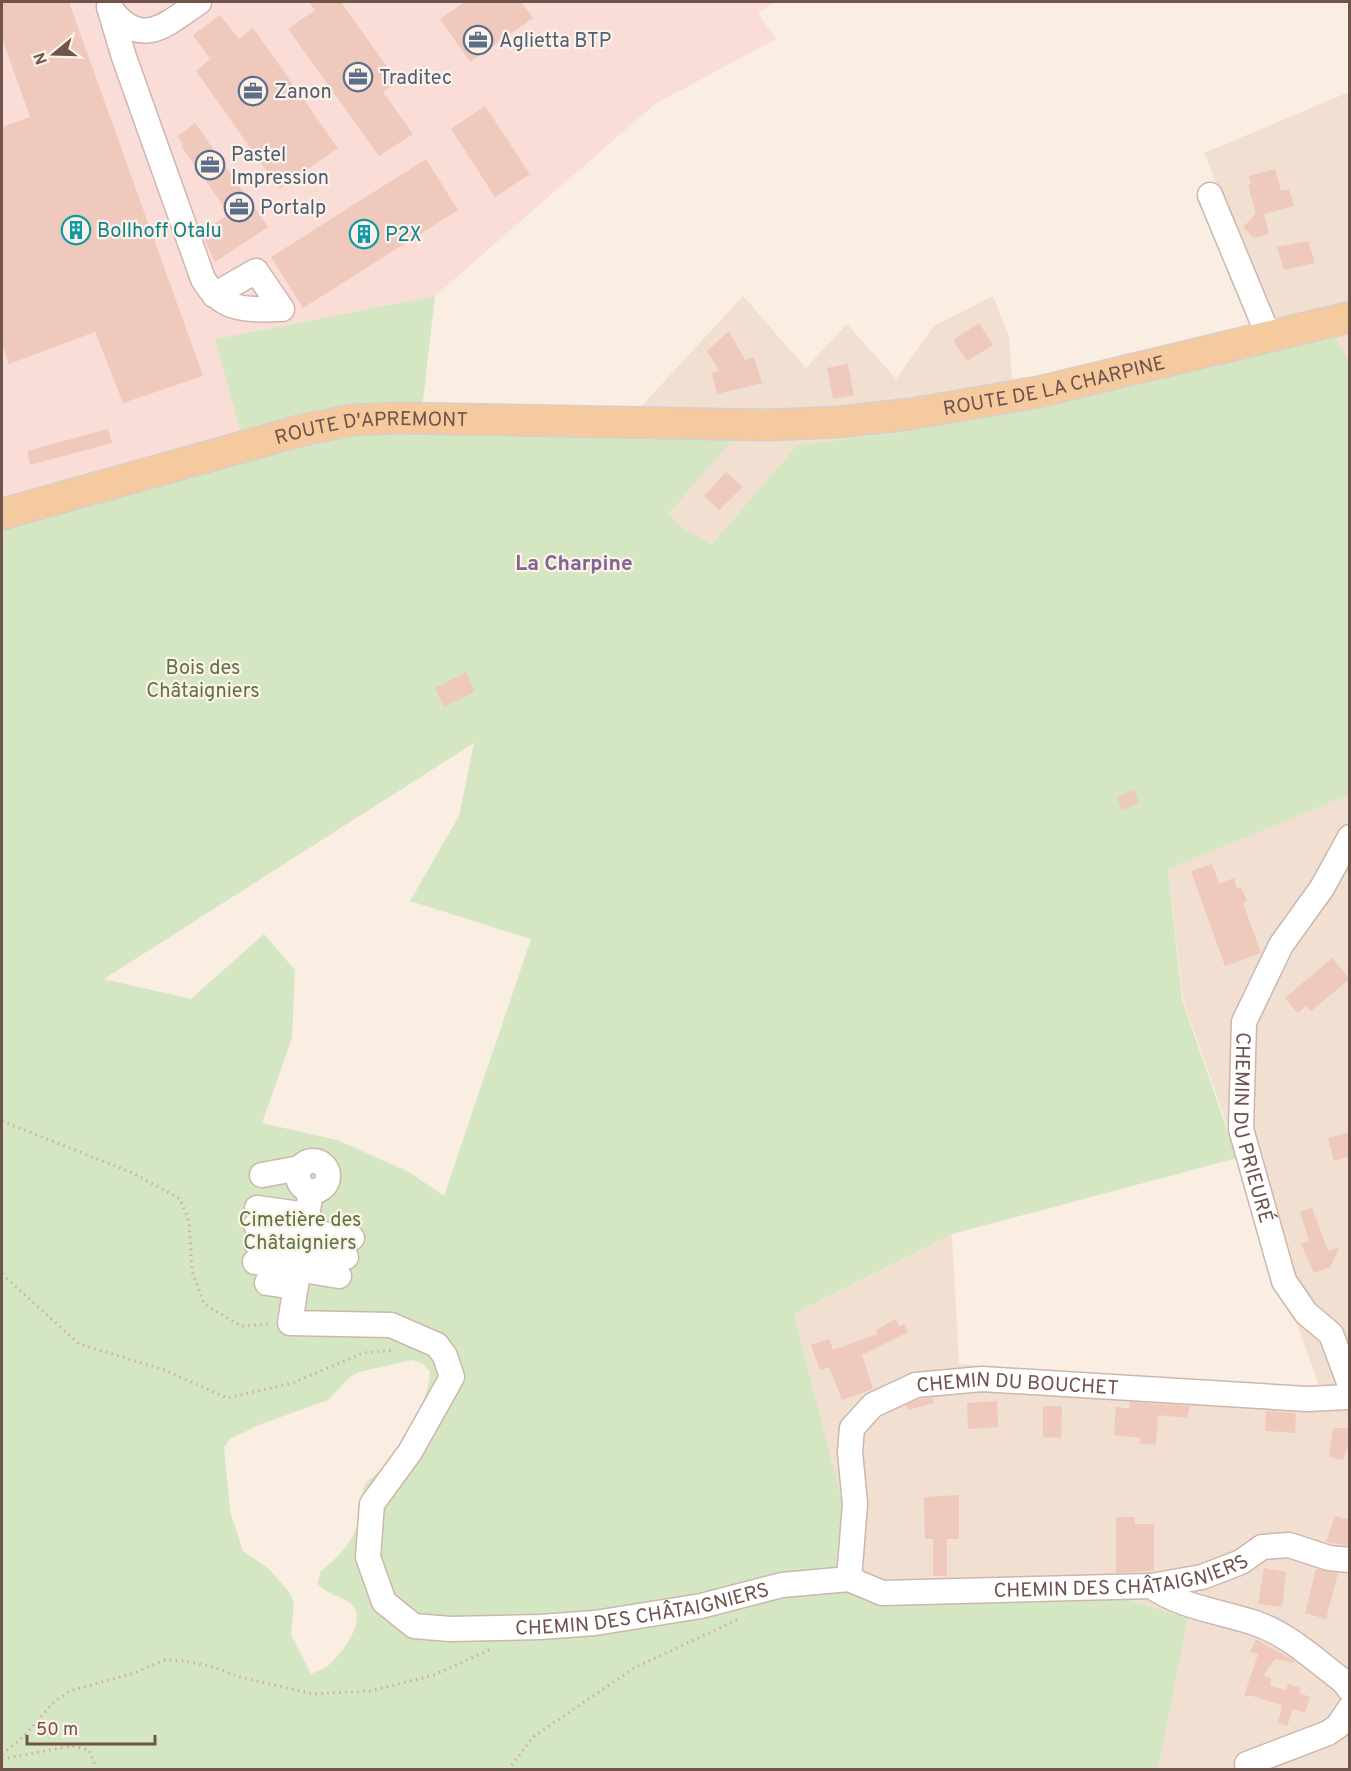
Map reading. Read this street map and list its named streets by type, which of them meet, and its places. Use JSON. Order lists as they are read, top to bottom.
{
  "streets": {
    "main road": ["ROUTE DE LA CHARPINE", "ROUTE D'APREMONT"],
    "street": ["CHEMIN DU PRIEURÉ", "CHEMIN DU BOUCHET", "CHEMIN DES CHÂTAIGNIERS"]
  },
  "crossings": [
    ["ROUTE DE LA CHARPINE", "ROUTE D'APREMONT"],
    ["CHEMIN DU BOUCHET", "CHEMIN DES CHÂTAIGNIERS"]
  ],
  "districts": ["La Charpine"],
  "parks": ["Bois des Châtaigniers", "Cimetière des Châtaigniers"],
  "places": {
    "office": [
      "Aglietta BTP",
      "Traditec",
      "Zanon",
      "Pastel Impression",
      "Portalp"
    ],
    "building": ["Bollhoff Otalu", "P2X"]
  },
  "scale_bar": "50 m",
  "north": "left"
}
